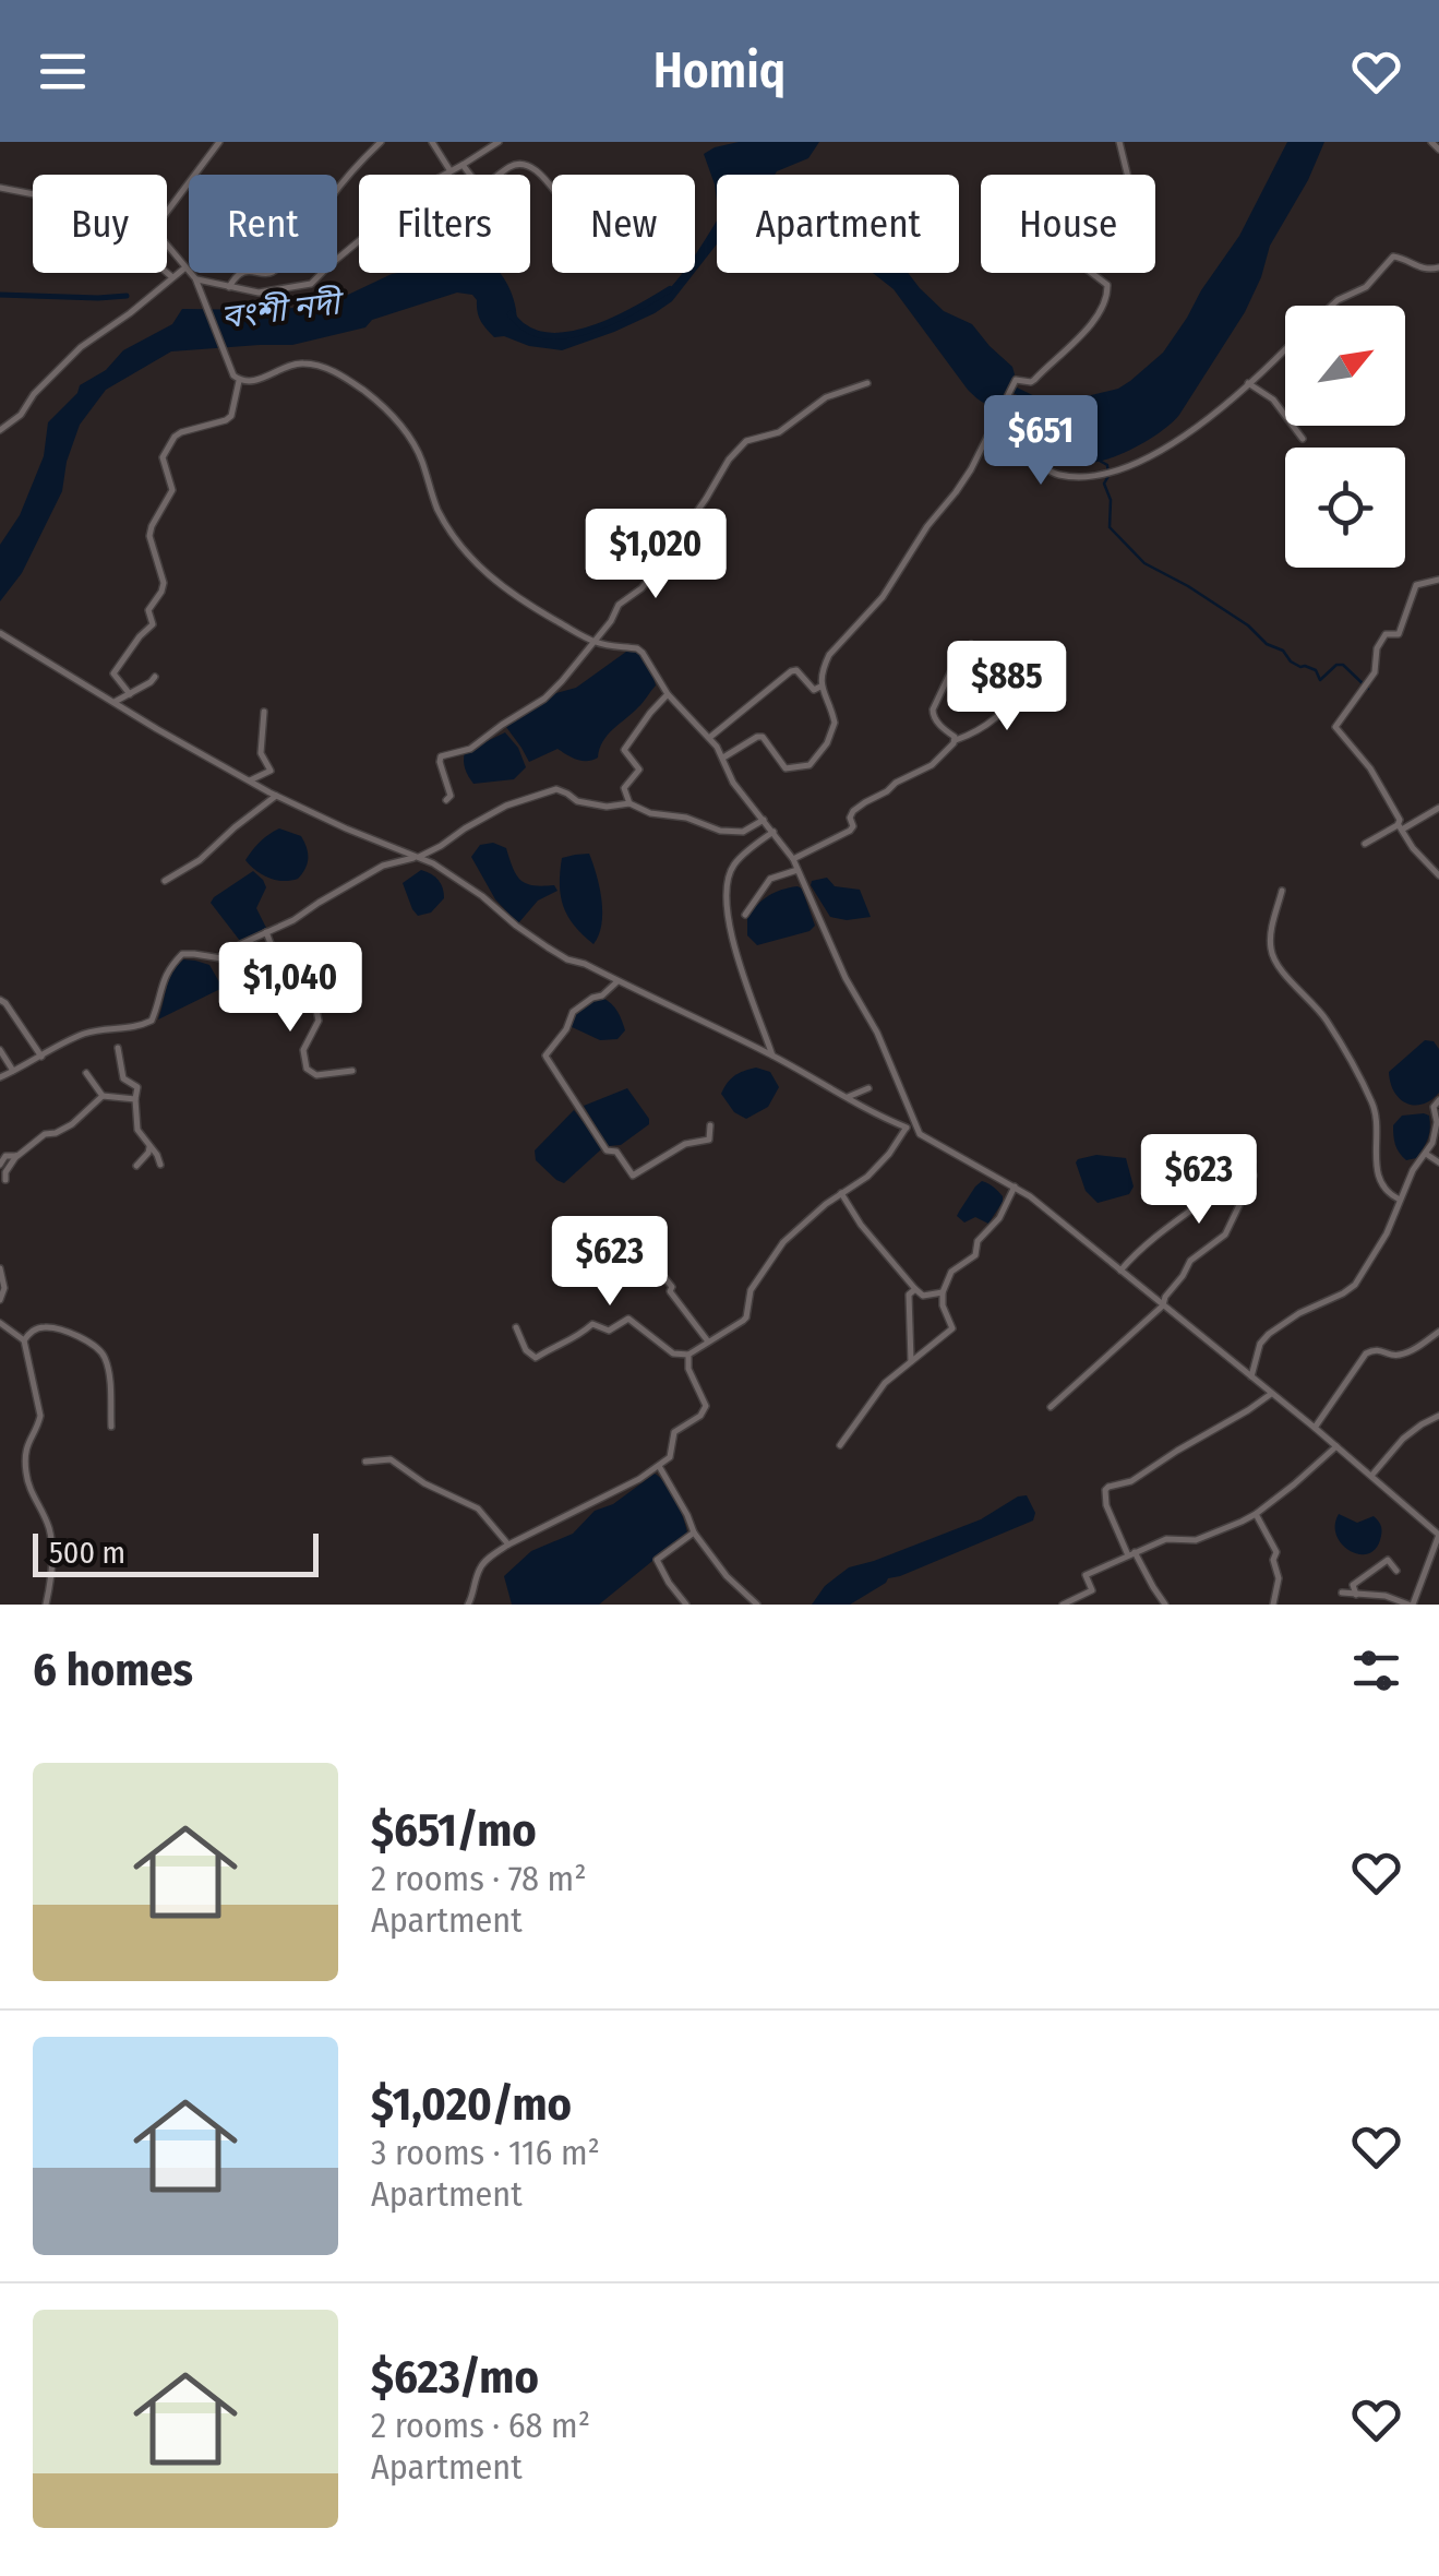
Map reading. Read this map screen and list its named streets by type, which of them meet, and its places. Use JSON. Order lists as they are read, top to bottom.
{
  "water": ["বংশী নদী"],
  "scale_bar": "500 m",
  "north": "top right",
  "page": {
    "header": "Homiq",
    "chip": [
      "Buy",
      "Rent",
      "Filters",
      "New",
      "Apartment",
      "House"
    ],
    "price": [
      "$651",
      "$1,020",
      "$885",
      "$1,040",
      "$623",
      "$623"
    ],
    "scale": "500 m",
    "heading": "6 homes",
    "list": [
      {
        "name": "$651/mo",
        "note": "2 rooms · 78 m² · Apartment"
      },
      {
        "name": "$1,020/mo",
        "note": "3 rooms · 116 m² · Apartment"
      },
      {
        "name": "$623/mo",
        "note": "2 rooms · 68 m² · Apartment"
      }
    ]
  }
}
